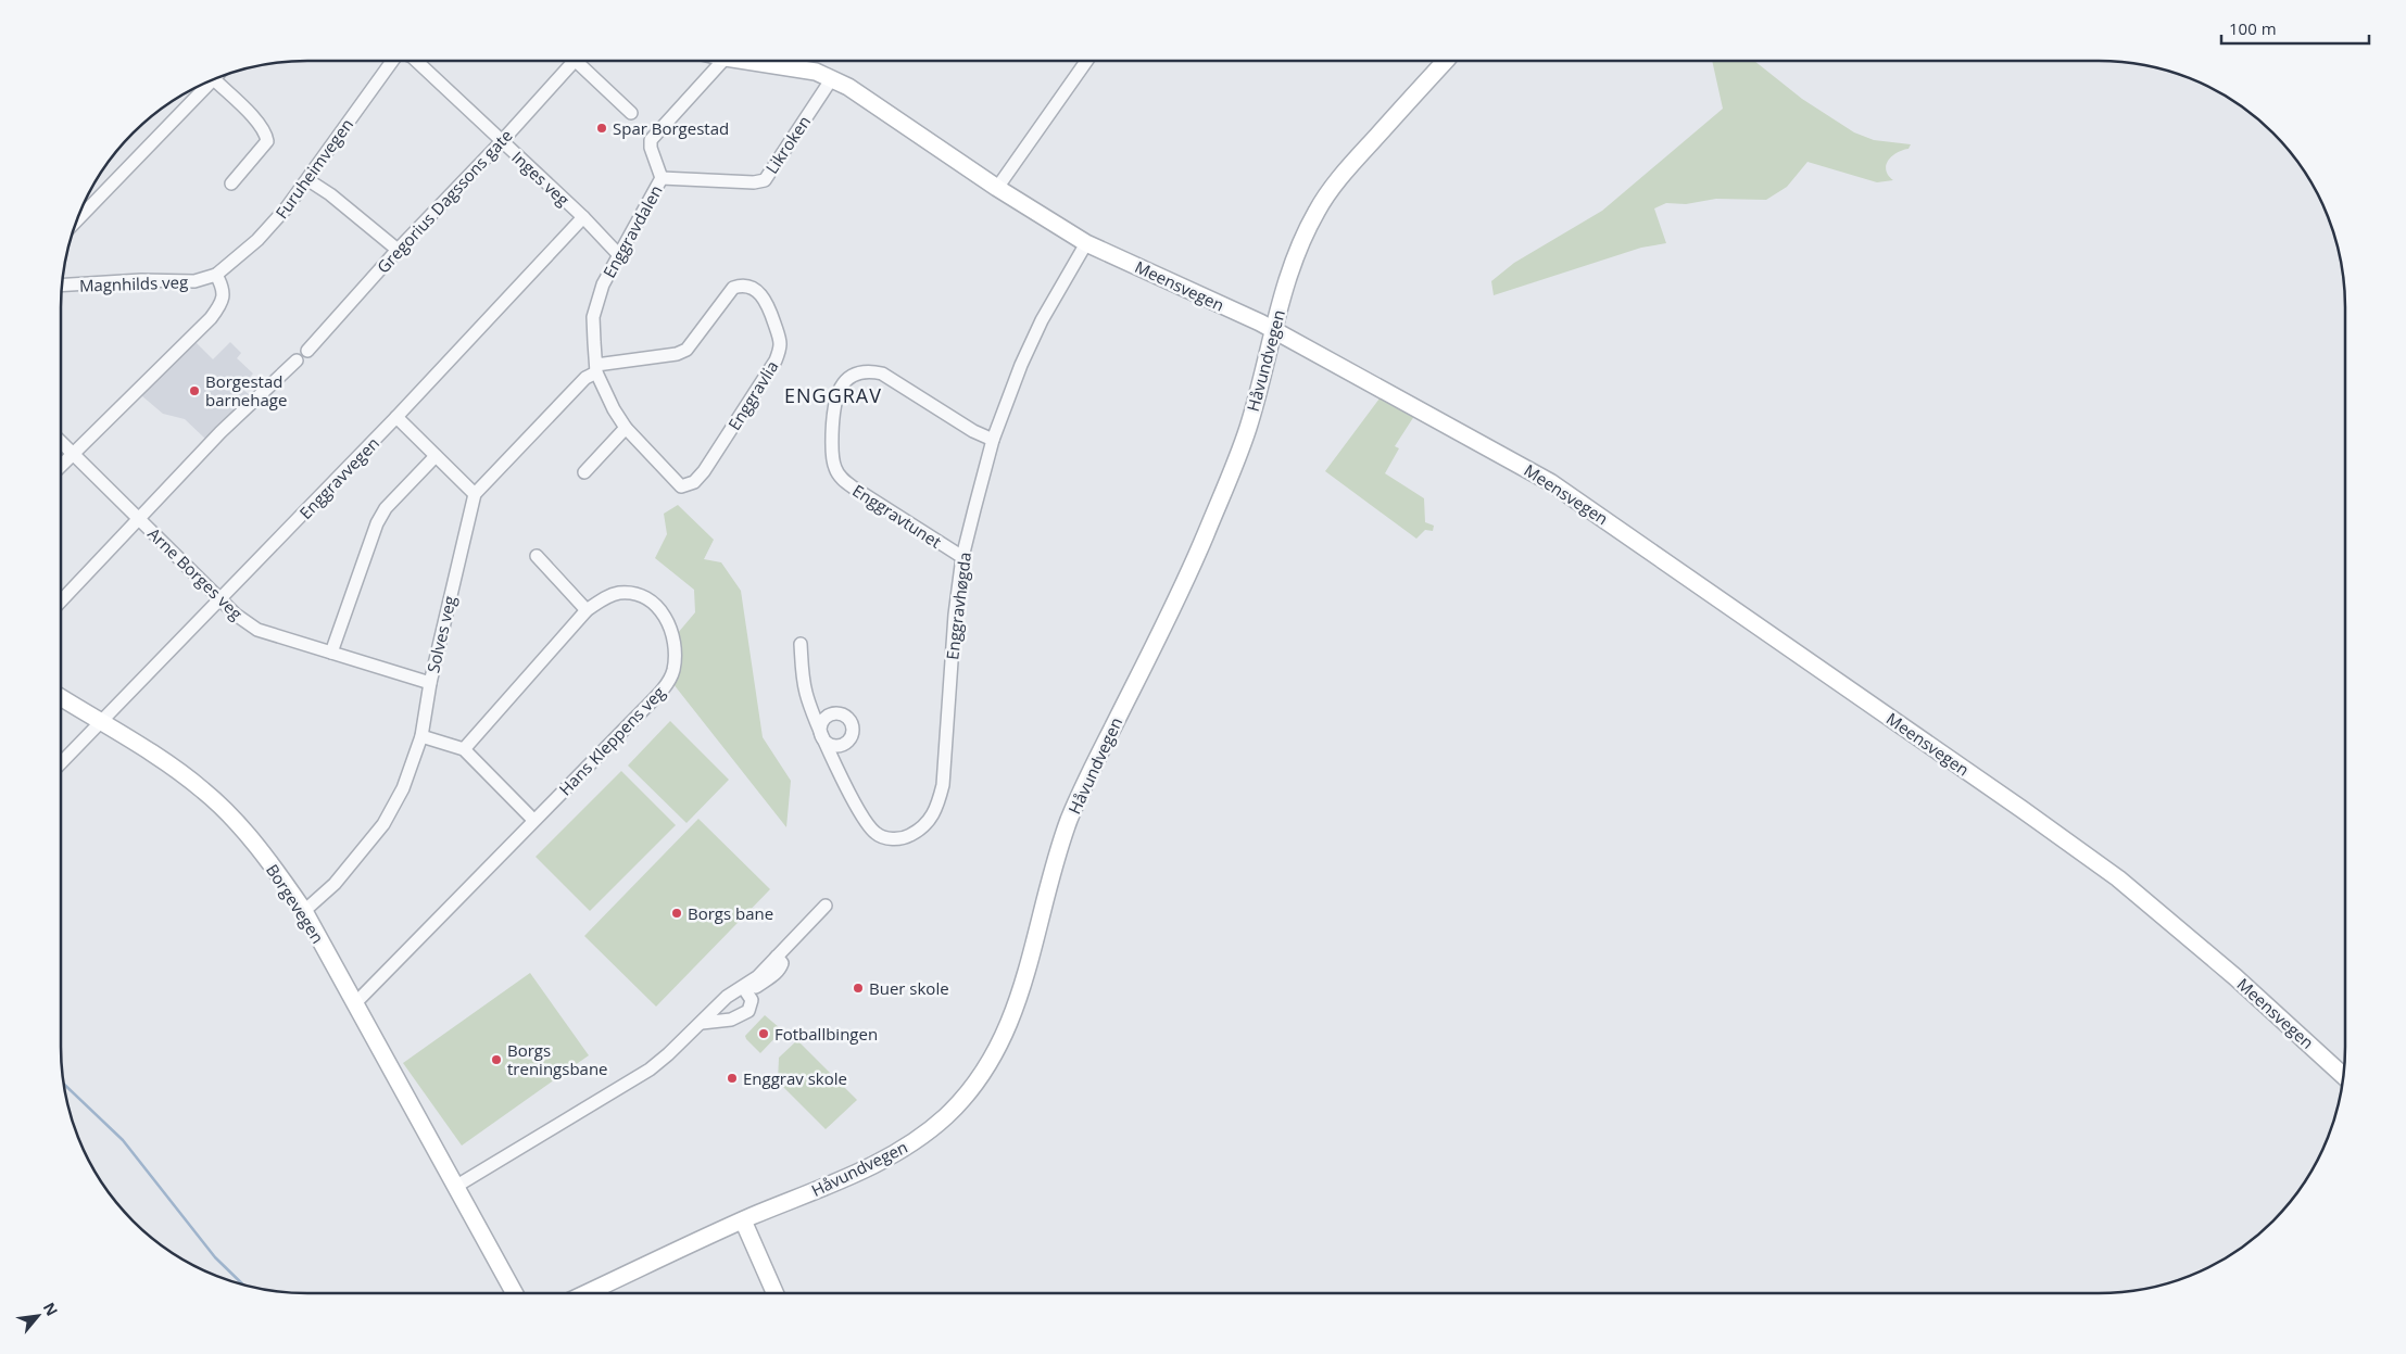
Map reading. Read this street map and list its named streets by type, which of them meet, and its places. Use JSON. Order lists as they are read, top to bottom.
{
  "streets": {
    "street": [
      "Likroken",
      "Furuheimvegen",
      "Inges veg",
      "Gregorius Dagssons gate",
      "Enggravdalen",
      "Magnhilds veg",
      "Meensvegen",
      "Håvundvegen",
      "Enggravlia",
      "Enggravvegen",
      "Enggravtunet",
      "Arne Borges veg",
      "Enggravhøgda",
      "Solves veg",
      "Hans Kleppens veg",
      "Borgevegen"
    ]
  },
  "crossings": [
    ["Likroken", "Enggravdalen"],
    ["Likroken", "Meensvegen"],
    ["Furuheimvegen", "Magnhilds veg"],
    ["Inges veg", "Gregorius Dagssons gate"],
    ["Inges veg", "Enggravvegen"],
    ["Enggravdalen", "Enggravlia"],
    ["Meensvegen", "Håvundvegen"],
    ["Meensvegen", "Enggravhøgda"],
    ["Enggravvegen", "Arne Borges veg"],
    ["Enggravvegen", "Borgevegen"],
    ["Enggravtunet", "Enggravhøgda"],
    ["Arne Borges veg", "Solves veg"],
    ["Solves veg", "Borgevegen"],
    ["Hans Kleppens veg", "Borgevegen"]
  ],
  "districts": ["ENGGRAV"],
  "places": [
    "Spar Borgestad",
    "Borgestad barnehage",
    "Borgs bane",
    "Buer skole",
    "Fotballbingen",
    "Borgs treningsbane",
    "Enggrav skole"
  ],
  "scale_bar": "100 m",
  "north": "top right"
}
